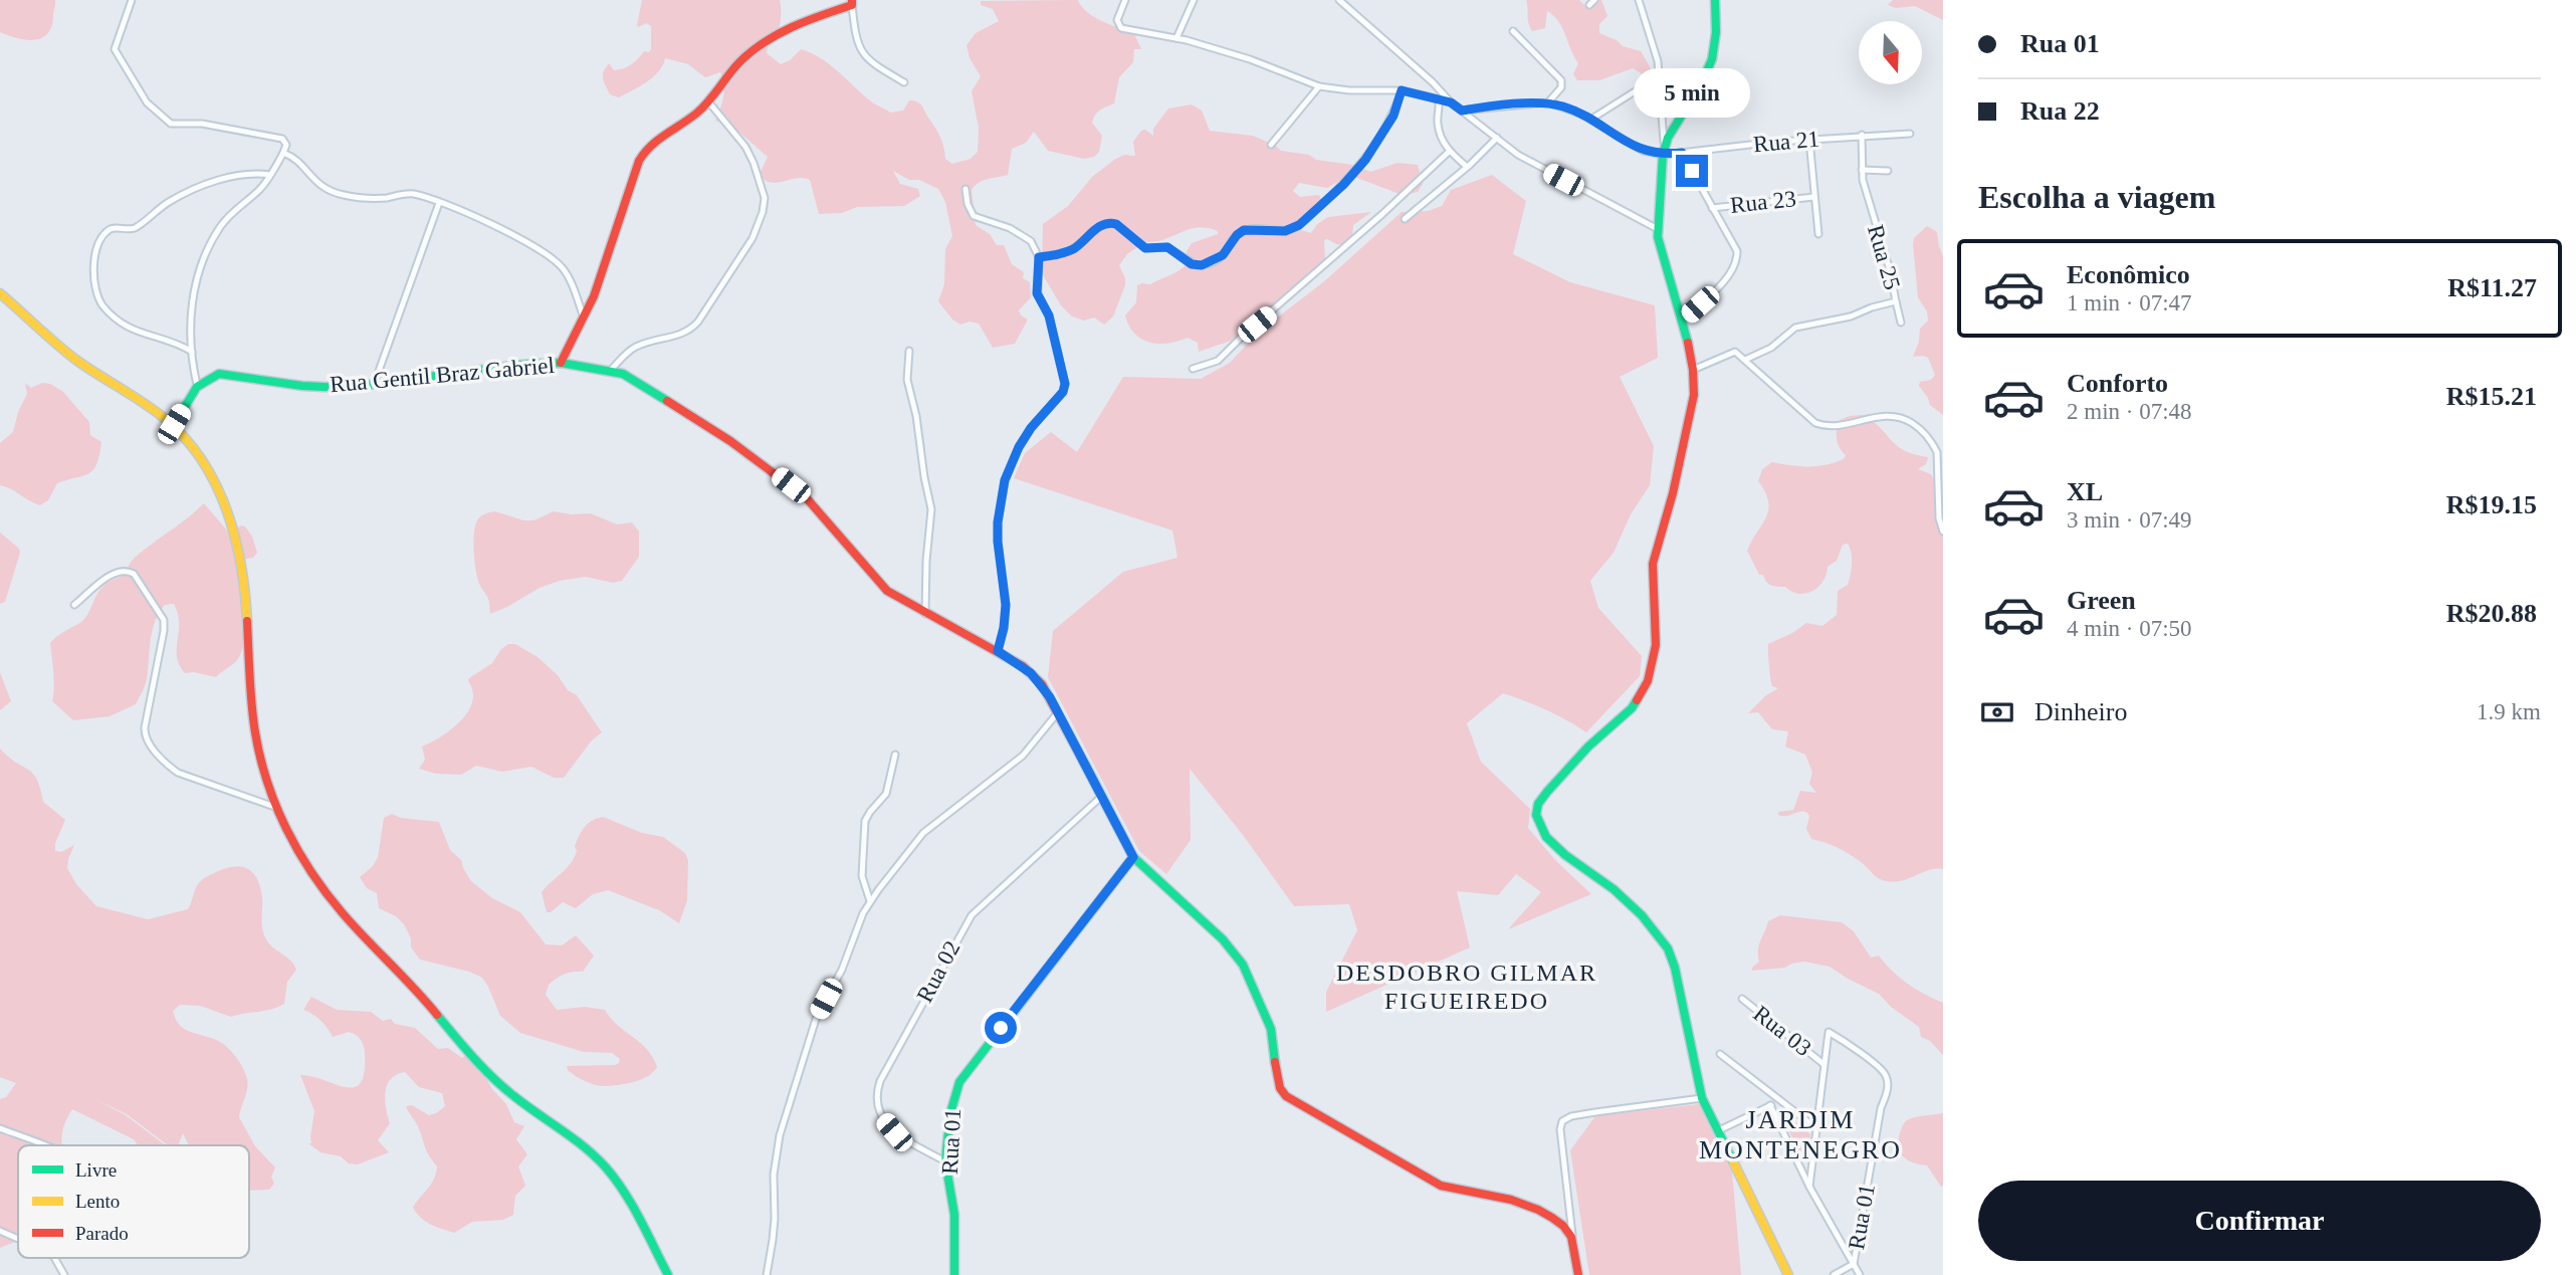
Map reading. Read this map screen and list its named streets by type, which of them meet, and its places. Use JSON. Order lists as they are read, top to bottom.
{
  "streets": {
    "street": [
      "Rua 21",
      "Rua 23",
      "Rua 25",
      "Rua Gentil Braz Gabriel",
      "Rua 02",
      "Rua 03",
      "Rua 01"
    ]
  },
  "crossings": [
    ["Rua 21", "Rua 25"],
    ["Rua Gentil Braz Gabriel", "Rua 02"],
    ["Rua Gentil Braz Gabriel", "Rua 01"],
    ["Rua 02", "Rua 01"],
    ["Rua 03", "Rua 01"]
  ],
  "districts": ["DESDOBRO GILMAR FIGUEIREDO", "JARDIM MONTENEGRO"],
  "legend": ["Livre", "Lento", "Parado"],
  "north": "bottom",
  "page": {
    "banner": ["Rua 01", "Rua 22"],
    "bubble": "5 min",
    "heading": "Escolha a viagem",
    "list": [
      {
        "name": "Econômico",
        "note": "1 min · 07:47",
        "value": "R$11.27"
      },
      {
        "name": "Conforto",
        "note": "2 min · 07:48",
        "value": "R$15.21"
      },
      {
        "name": "XL",
        "note": "3 min · 07:49",
        "value": "R$19.15"
      },
      {
        "name": "Green",
        "note": "4 min · 07:50",
        "value": "R$20.88"
      }
    ],
    "pay": ["Dinheiro", "1.9 km"],
    "buttons": "Confirmar"
  }
}
